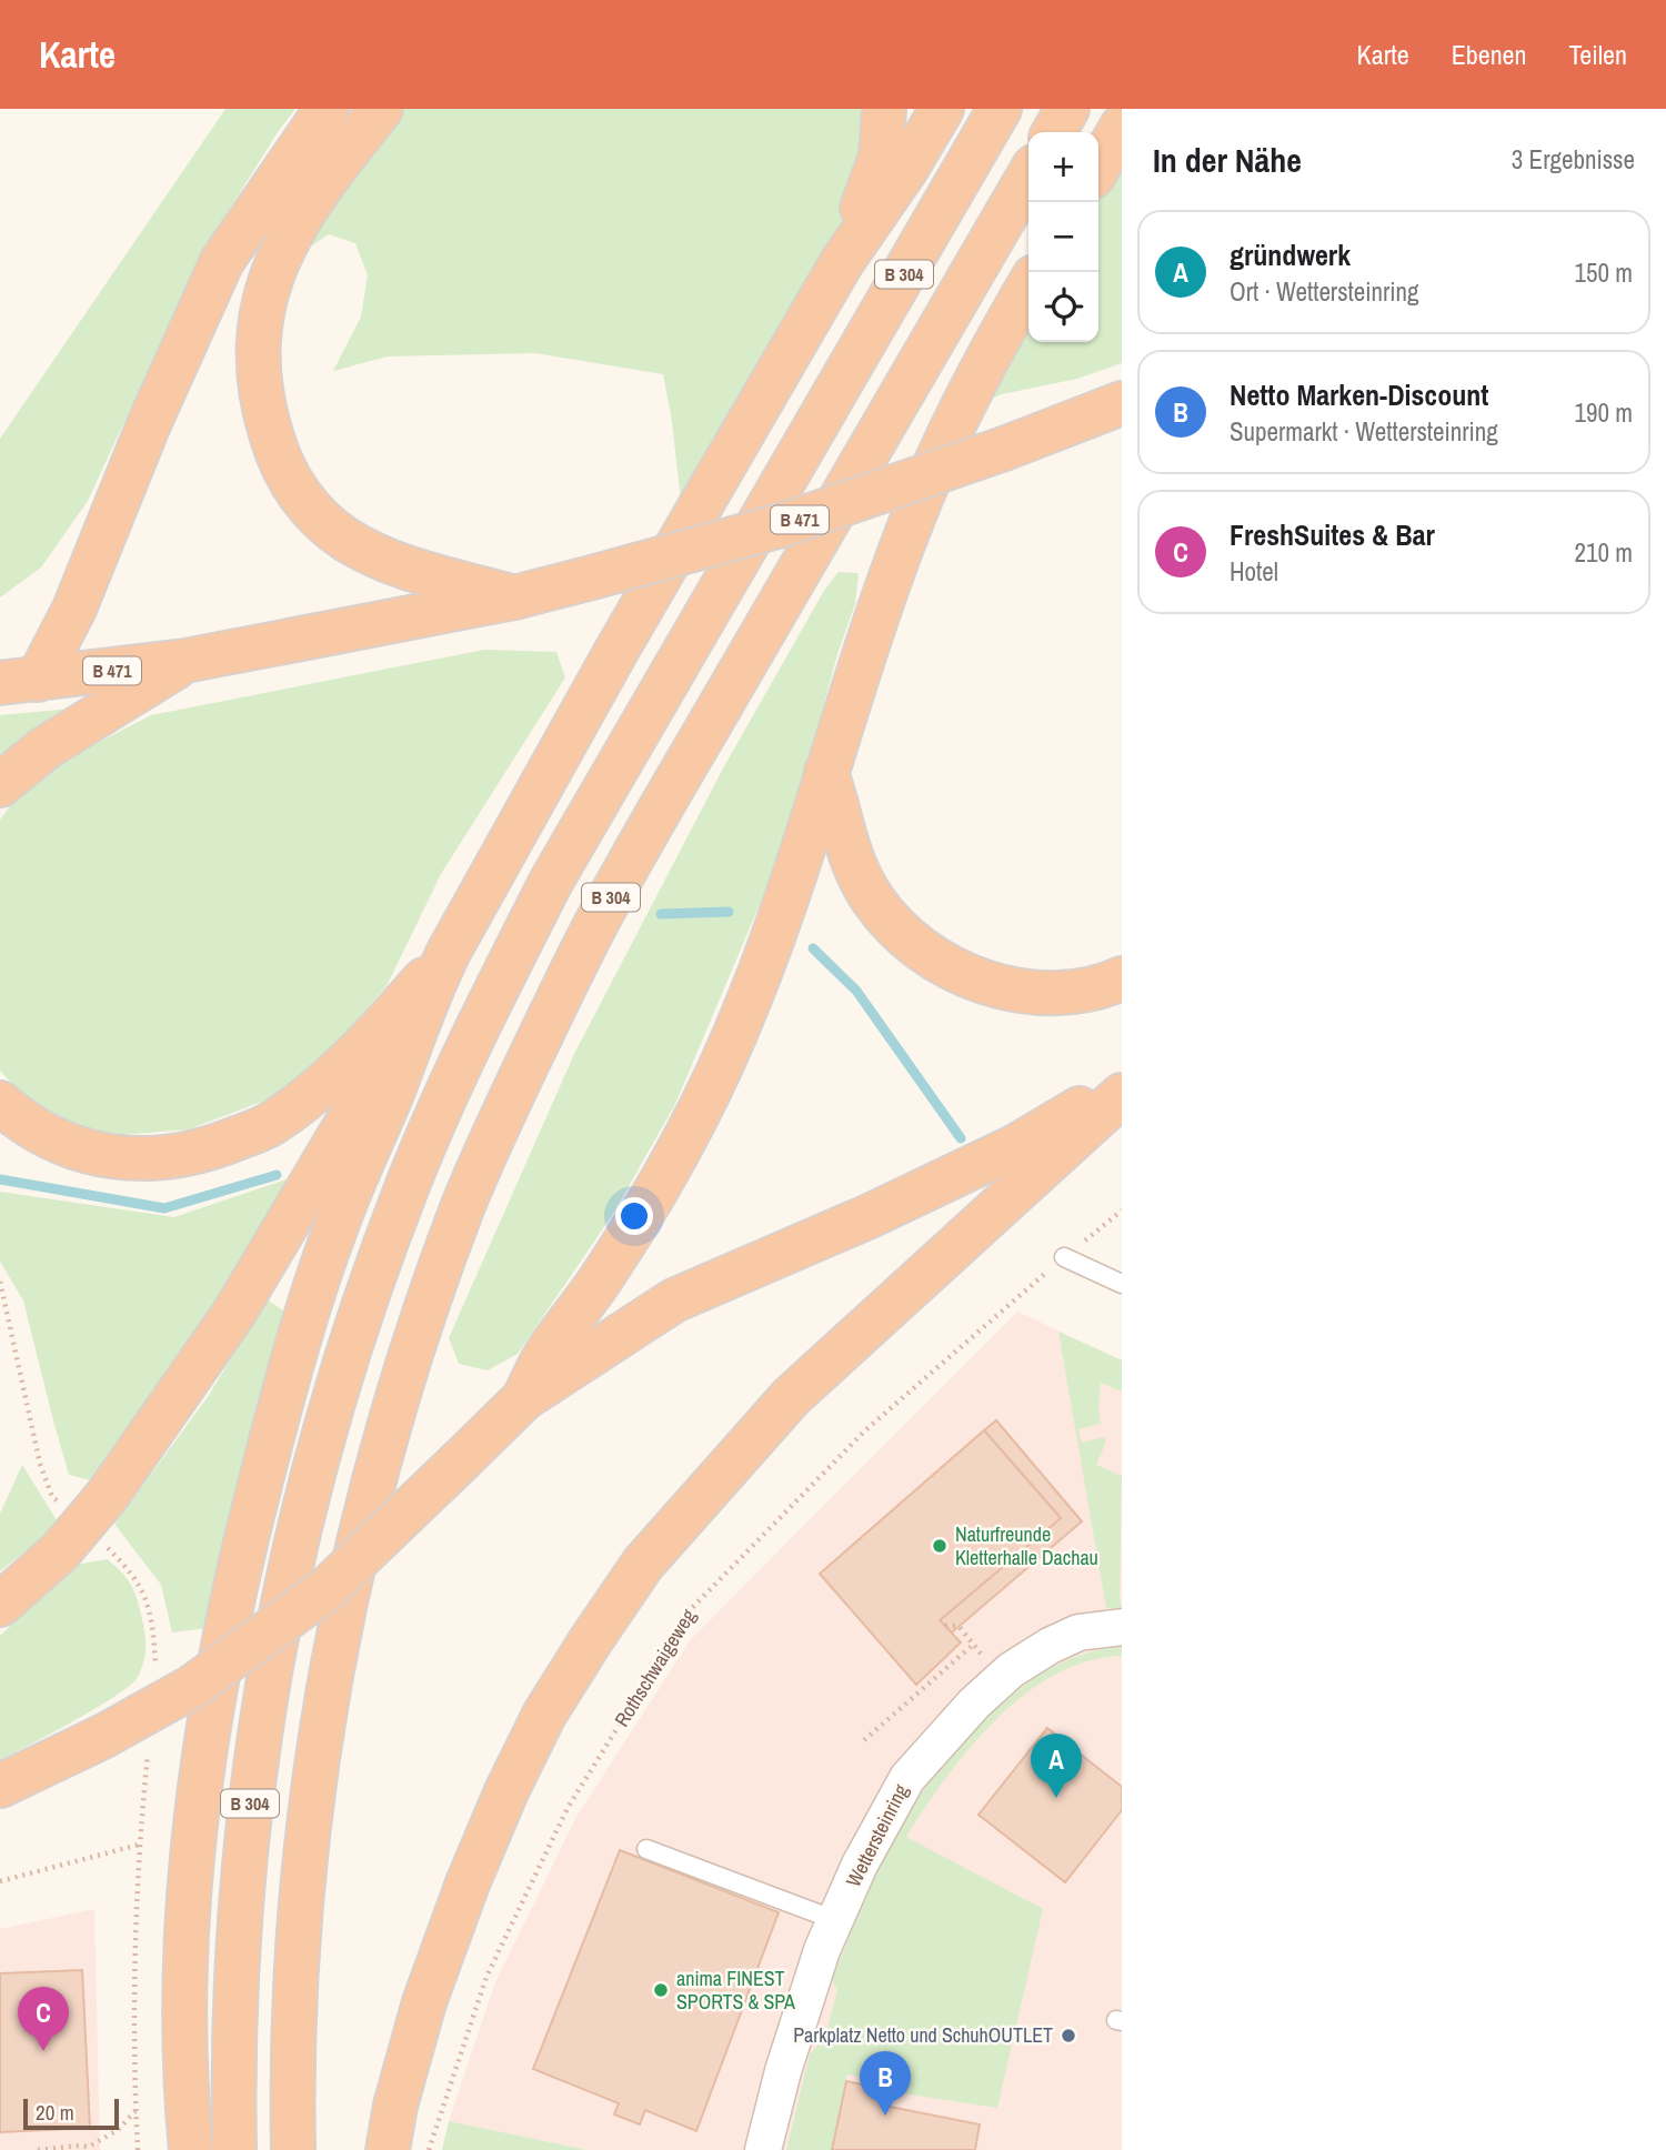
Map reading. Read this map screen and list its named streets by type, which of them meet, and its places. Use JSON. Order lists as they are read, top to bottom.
{
  "streets": {
    "highway": ["B 304", "B 471"],
    "street": ["Wettersteinring"],
    "path": ["Rothschwaigeweg"]
  },
  "places": ["Naturfreunde Kletterhalle Dachau", "anima FINEST SPORTS & SPA", "Parkplatz Netto und SchuhOUTLET"],
  "scale_bar": "20 m",
  "page": {
    "header": "Karte",
    "nav": ["Karte", "Ebenen", "Teilen"],
    "heading": ["In der Nähe", "3 Ergebnisse"],
    "map_buttons": ["+", "−"],
    "list": [
      {
        "mark": "A",
        "name": "gründwerk",
        "note": "Ort · Wettersteinring",
        "value": "150 m"
      },
      {
        "mark": "B",
        "name": "Netto Marken-Discount",
        "note": "Supermarkt · Wettersteinring",
        "value": "190 m"
      },
      {
        "mark": "C",
        "name": "FreshSuites & Bar",
        "note": "Hotel",
        "value": "210 m"
      }
    ],
    "pins": ["A", "C", "B"],
    "scale": "20 m"
  }
}
